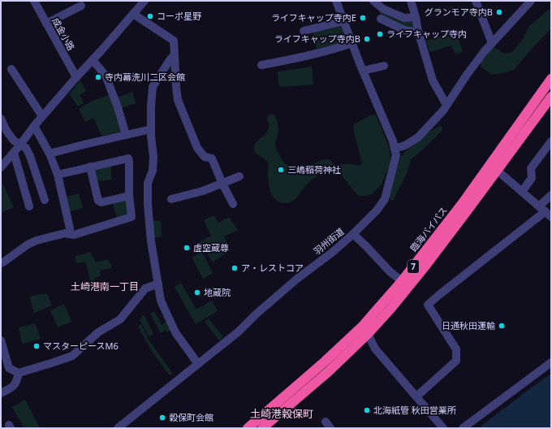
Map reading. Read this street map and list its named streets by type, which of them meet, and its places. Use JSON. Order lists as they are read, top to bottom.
{
  "streets": {
    "highway": ["臨海バイパス", "7"],
    "street": ["成金小路", "羽州街道"]
  },
  "districts": ["土崎港南一丁目", "土崎港穀保町"],
  "places": [
    "グランモア寺内B",
    "コーポ星野",
    "ライフキャップ寺内E",
    "ライフキャップ寺内",
    "ライフキャップ寺内B",
    "寺内幕洗川二区会館",
    "三嶋稲荷神社",
    "虚空蔵尊",
    "ア・レストコア",
    "地蔵院",
    "日通秋田運輸",
    "マスターピースM6",
    "北海紙管 秋田営業所",
    "穀保町会館"
  ]
}
